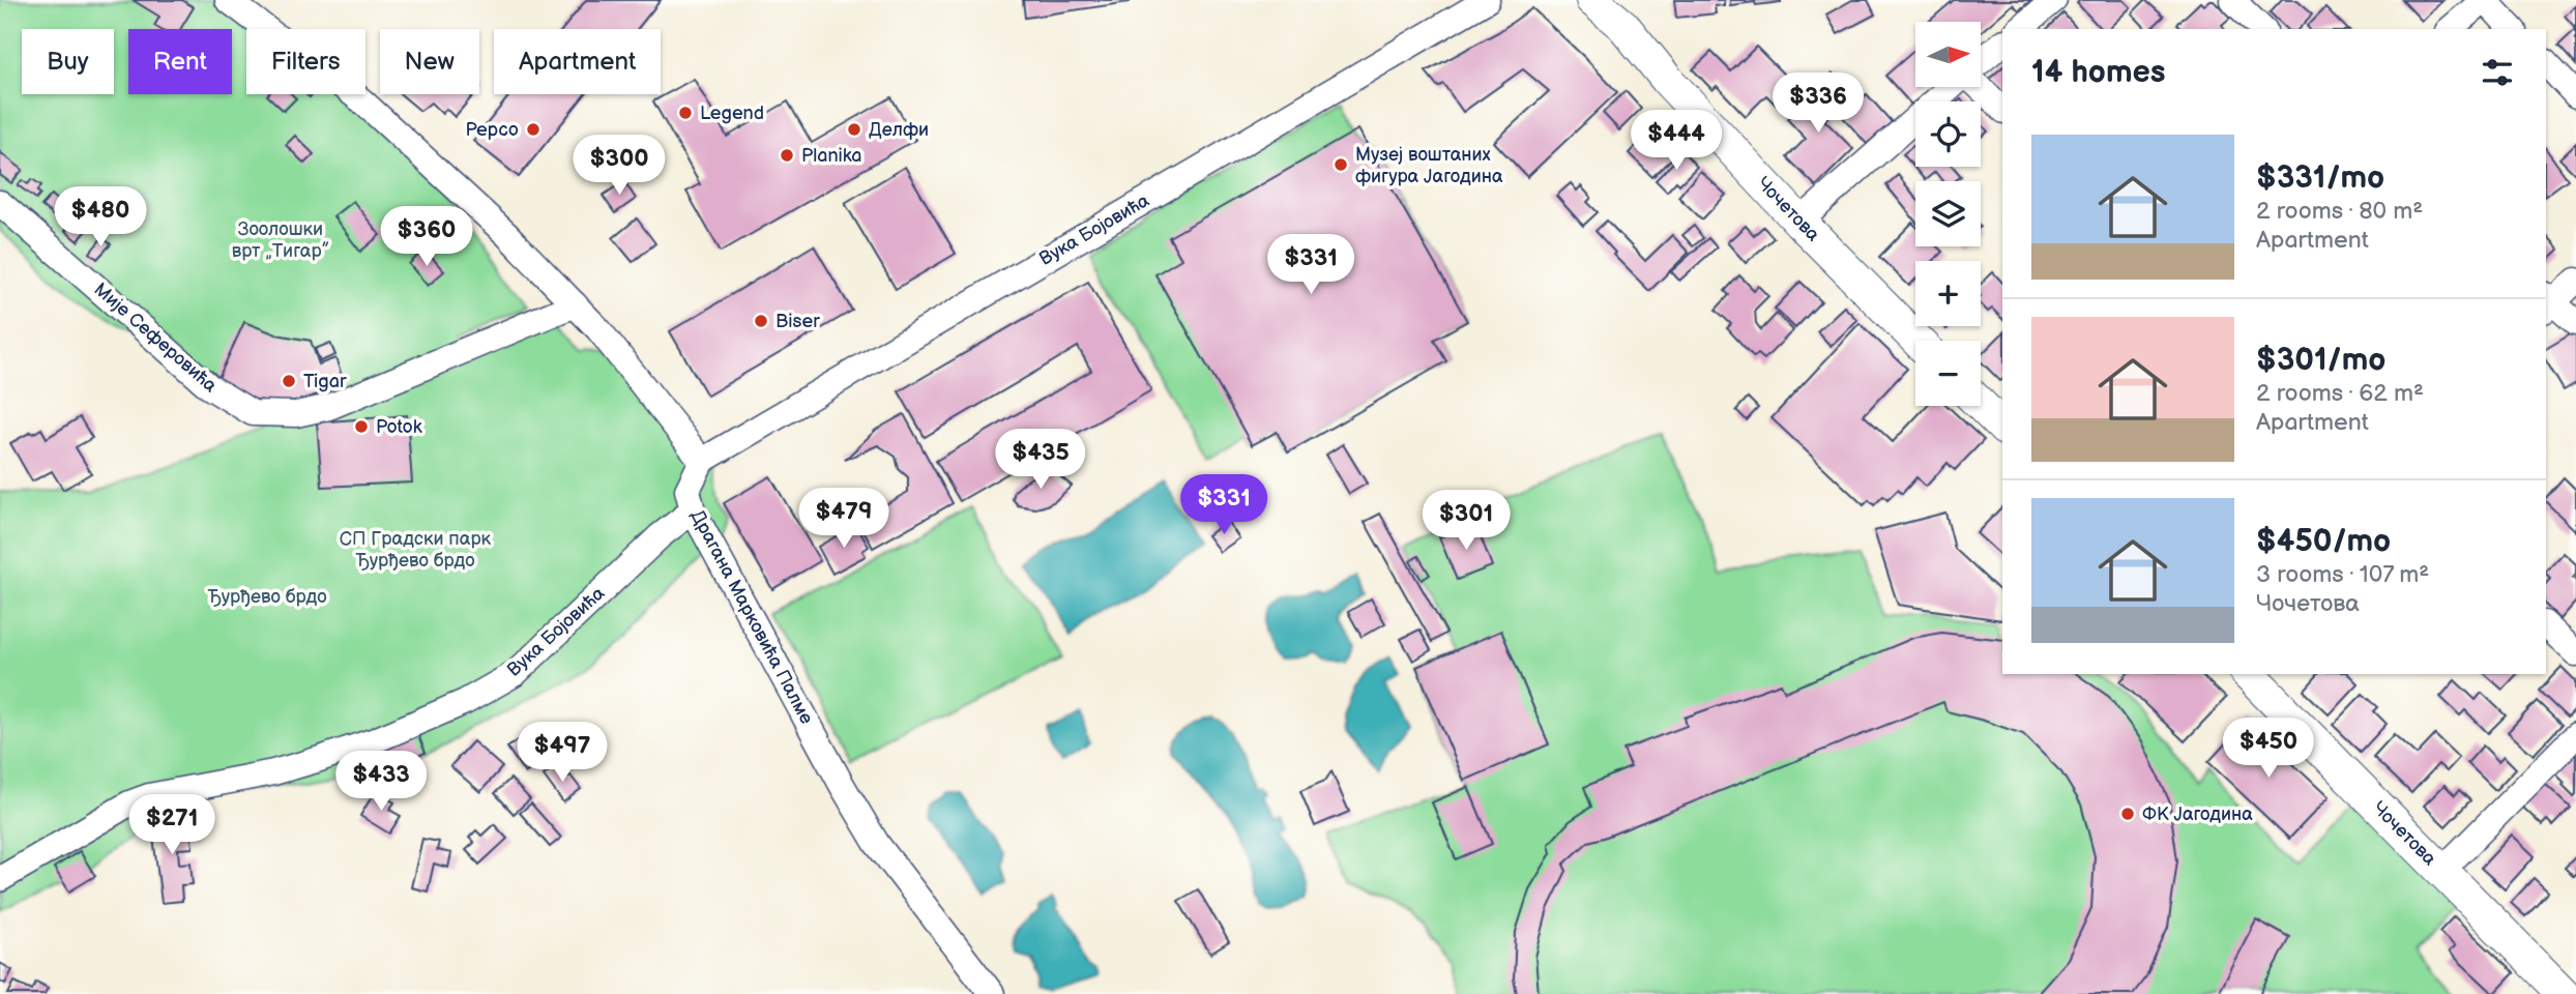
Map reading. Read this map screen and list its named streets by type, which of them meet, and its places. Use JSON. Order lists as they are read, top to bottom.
{
  "streets": {
    "street": [
      "Чочетова",
      "Вука Бојовића",
      "Мије Сеферовића",
      "Драгана Марковића Палме"
    ]
  },
  "crossings": [
    ["Вука Бојовића", "Драгана Марковића Палме"]
  ],
  "parks": ["Зоолошки врт „Тигар”", "СП Градски парк Ђурђево брдо", "Ђурђево брдо"],
  "places": [
    "Legend",
    "Pepco",
    "Делфи",
    "Planika",
    "Музеј воштаних фигура Јагодина",
    "Biser",
    "Tigar",
    "Potok",
    "ФК Јагодина"
  ],
  "north": "right",
  "page": {
    "map_buttons": ["+", "−"],
    "chip": [
      "Buy",
      "Rent",
      "Filters",
      "New",
      "Apartment"
    ],
    "heading": "14 homes",
    "price": [
      "$336",
      "$444",
      "$300",
      "$480",
      "$360",
      "$331",
      "$435",
      "$331",
      "$479",
      "$301",
      "$450",
      "$497",
      "$433",
      "$271"
    ],
    "list": [
      {
        "name": "$331/mo",
        "note": "2 rooms · 80 m² · Apartment"
      },
      {
        "name": "$301/mo",
        "note": "2 rooms · 62 m² · Apartment"
      },
      {
        "name": "$450/mo",
        "note": "3 rooms · 107 m² · Чочетова"
      }
    ]
  }
}
